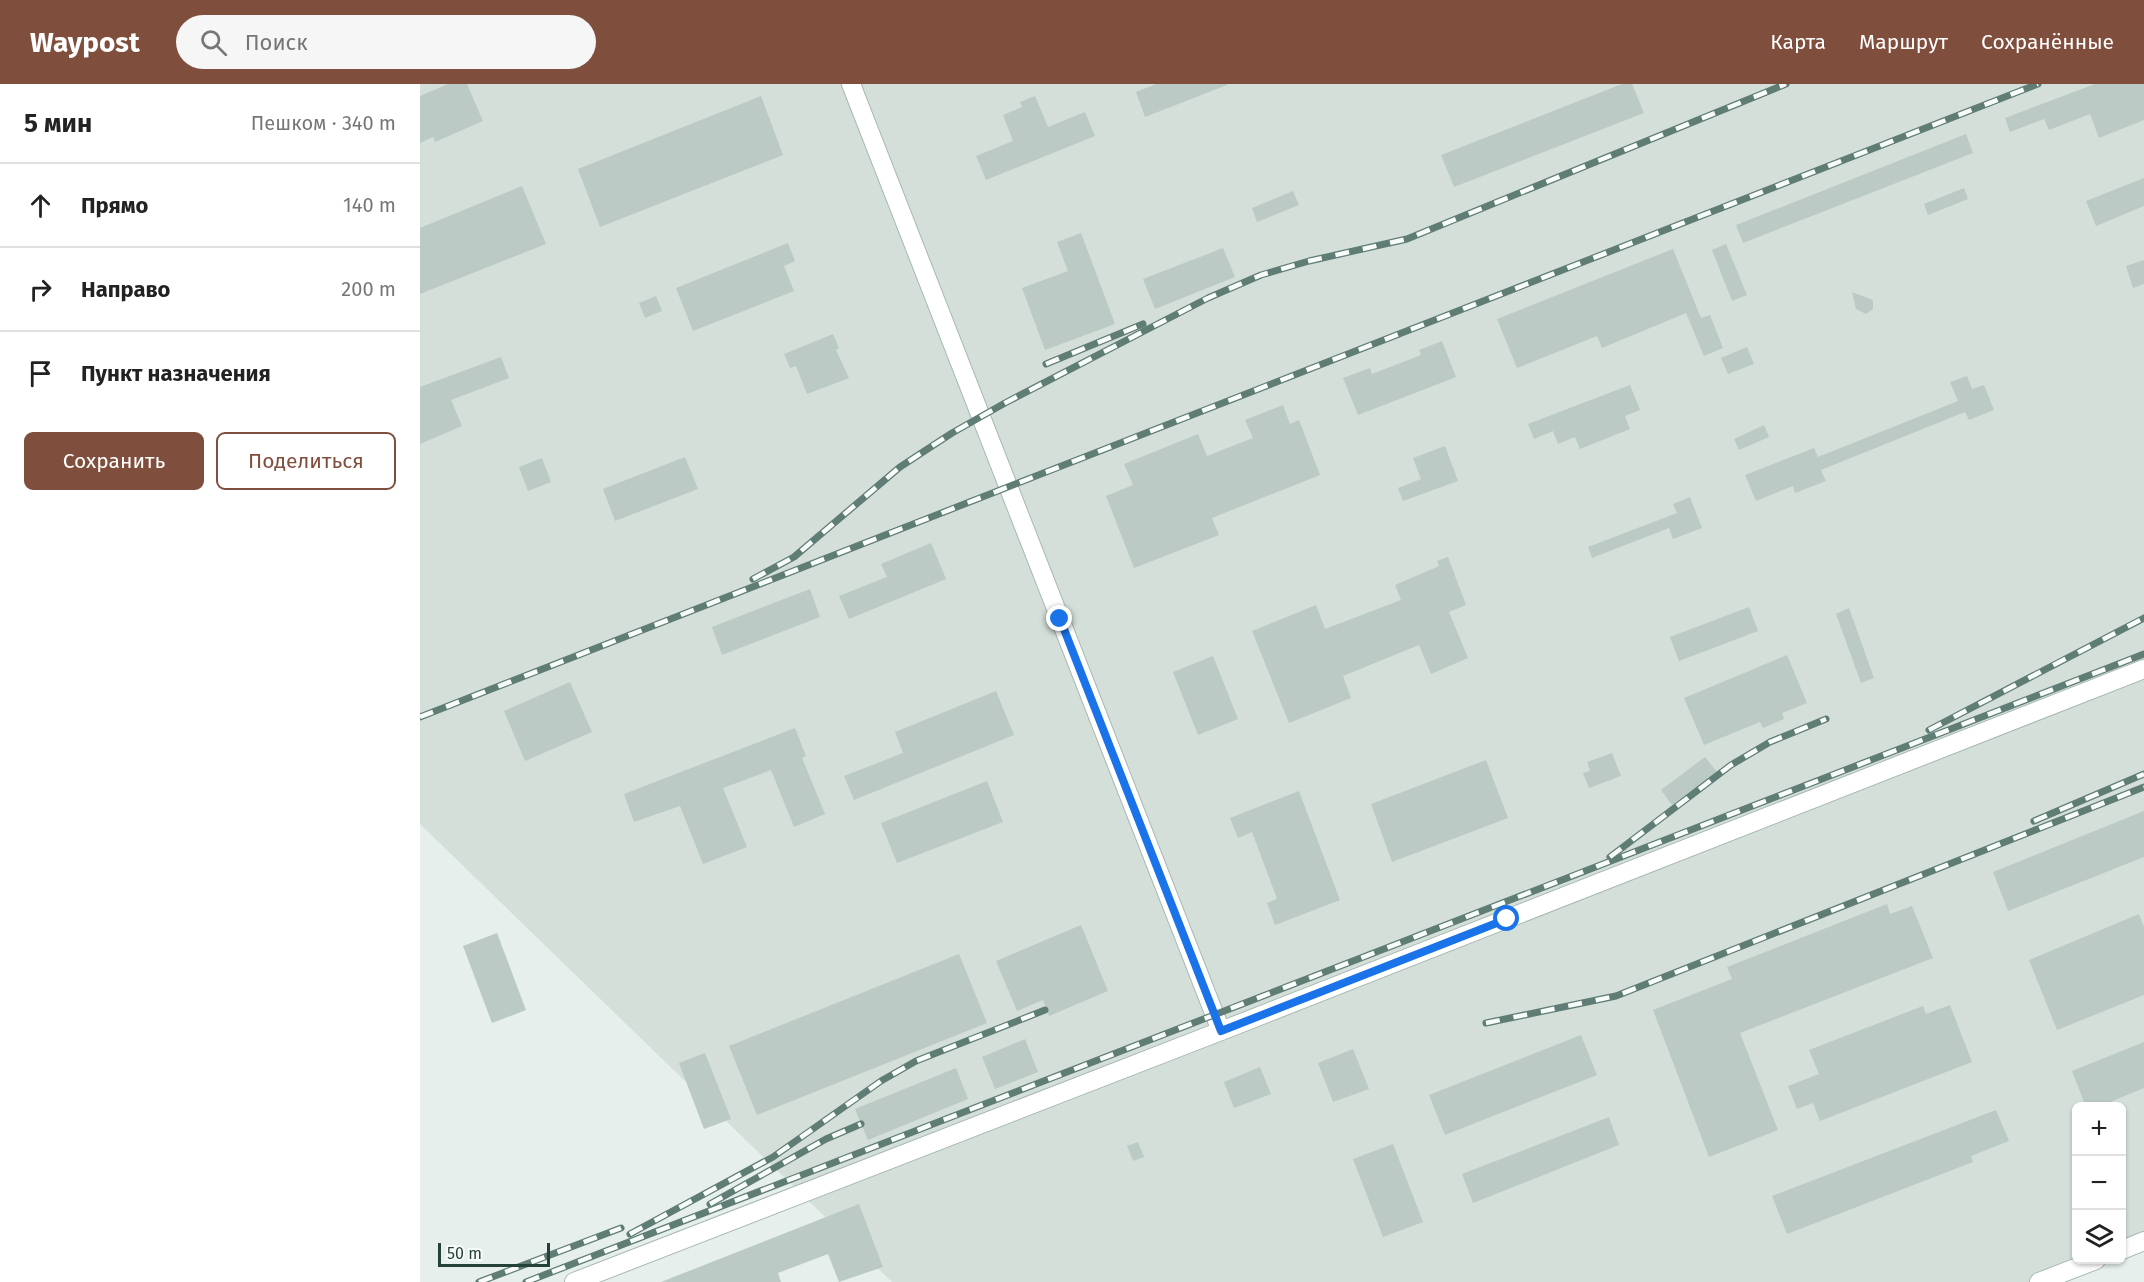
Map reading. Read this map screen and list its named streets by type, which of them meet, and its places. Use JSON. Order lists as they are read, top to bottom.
{
  "scale_bar": "50 m",
  "page": {
    "header": "Waypost",
    "search": "Поиск",
    "nav": ["Карта", "Маршрут", "Сохранённые"],
    "heading": ["5 мин", "Пешком · 340 m"],
    "list": [
      ["Прямо", "140 m"],
      ["Направо", "200 m"],
      "Пункт назначения"
    ],
    "buttons": ["Сохранить", "Поделиться"],
    "map_buttons": ["+", "−"],
    "scale": "50 m"
  }
}
